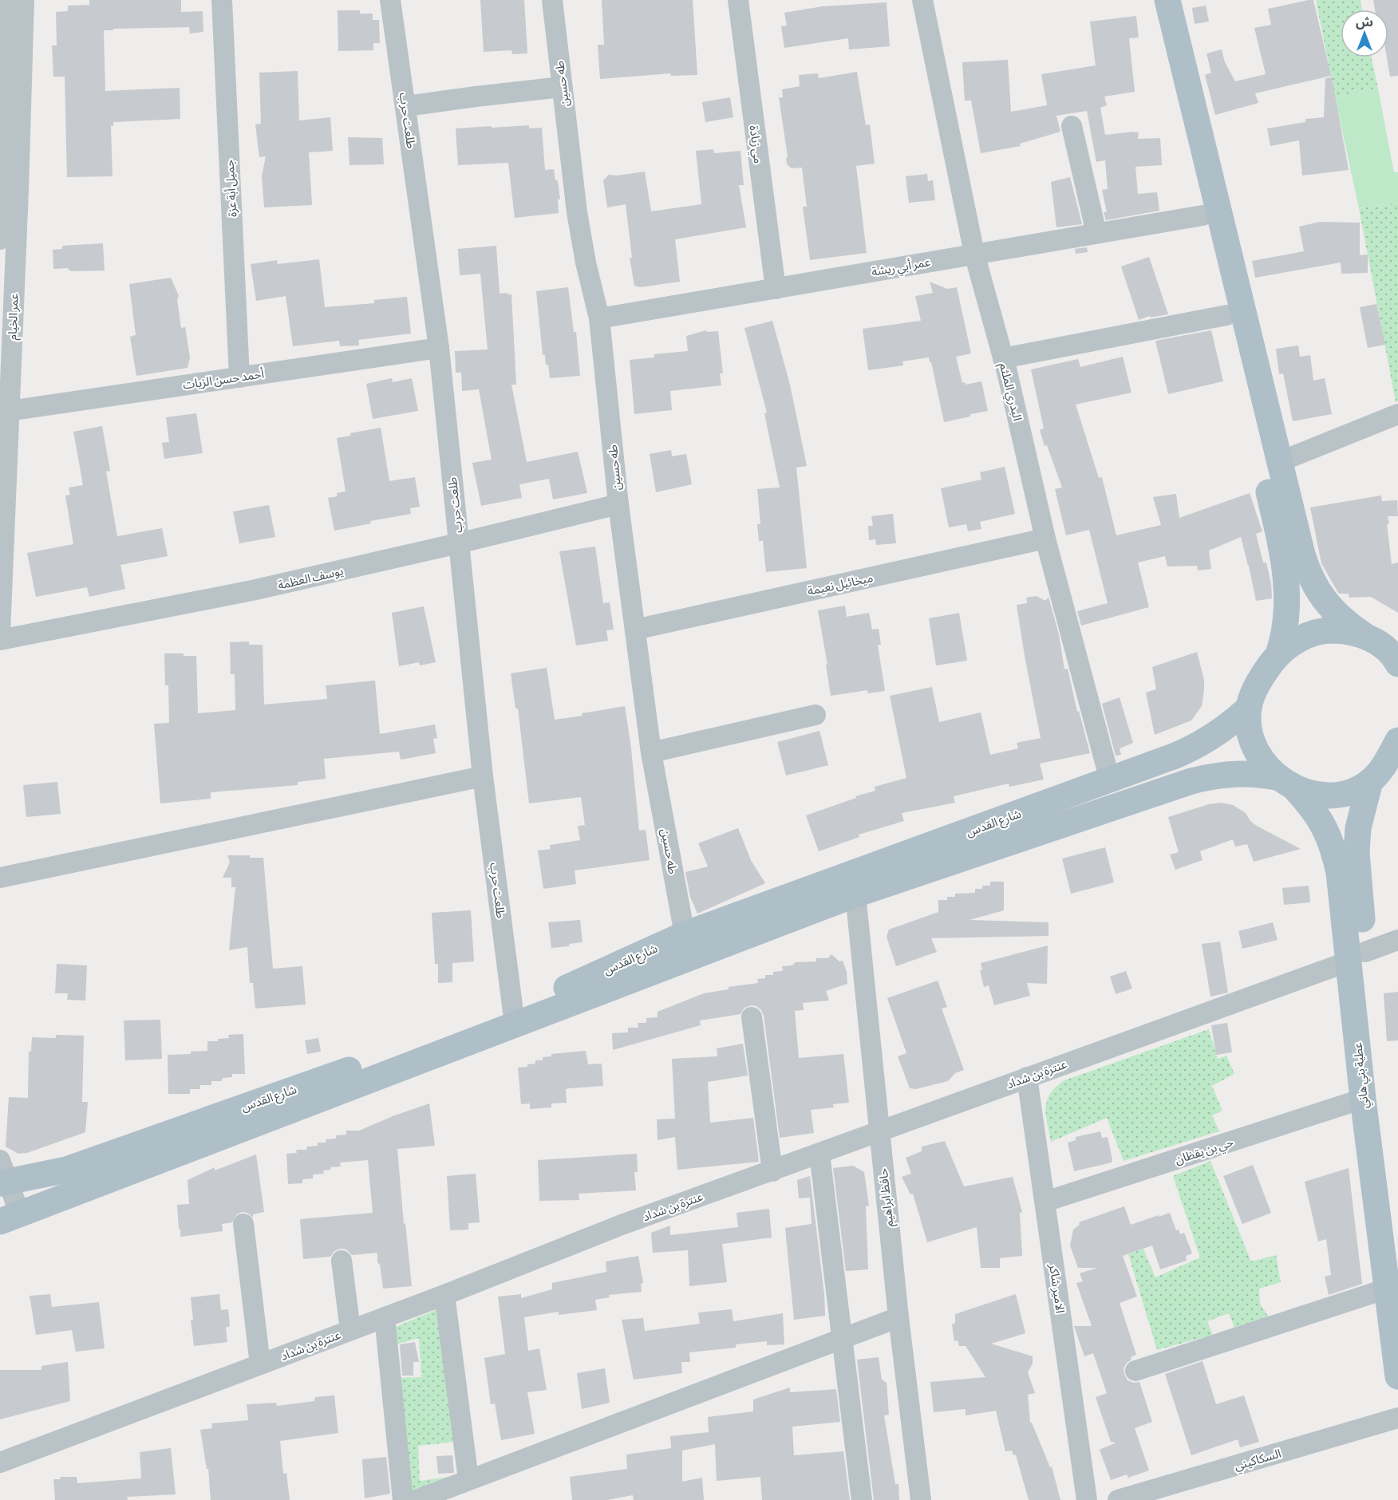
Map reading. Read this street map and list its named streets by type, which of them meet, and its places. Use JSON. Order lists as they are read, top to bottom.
{
  "streets": {
    "main road": ["شارع القدس", "عطية بني هاني"],
    "street": [
      "طه حسين",
      "طلعت حرب",
      "مي زيادة",
      "جميل أبة عزة",
      "عمر أبي ريشة",
      "عمر الخيام",
      "أحمد حسن الزيات",
      "البدري الملثم",
      "يوسف العظمة",
      "ميخائيل نعيمة",
      "عنترة بن شداد",
      "حي بن يقظان",
      "حافظ ابراهيم",
      "الامير شاكر",
      "السكاكيني"
    ]
  },
  "crossings": [
    ["طه حسين", "عمر أبي ريشة"],
    ["طه حسين", "يوسف العظمة"],
    ["طه حسين", "ميخائيل نعيمة"],
    ["طه حسين", "شارع القدس"],
    ["طلعت حرب", "أحمد حسن الزيات"],
    ["طلعت حرب", "يوسف العظمة"],
    ["طلعت حرب", "شارع القدس"],
    ["مي زيادة", "عمر أبي ريشة"],
    ["جميل أبة عزة", "أحمد حسن الزيات"],
    ["عمر أبي ريشة", "البدري الملثم"],
    ["عمر الخيام", "أحمد حسن الزيات"],
    ["البدري الملثم", "ميخائيل نعيمة"],
    ["البدري الملثم", "شارع القدس"],
    ["شارع القدس", "عطية بني هاني"],
    ["عنترة بن شداد", "عطية بني هاني"],
    ["عنترة بن شداد", "حافظ ابراهيم"],
    ["عنترة بن شداد", "الامير شاكر"],
    ["عطية بني هاني", "حي بن يقظان"],
    ["حي بن يقظان", "الامير شاكر"]
  ],
  "north": "top"
}
